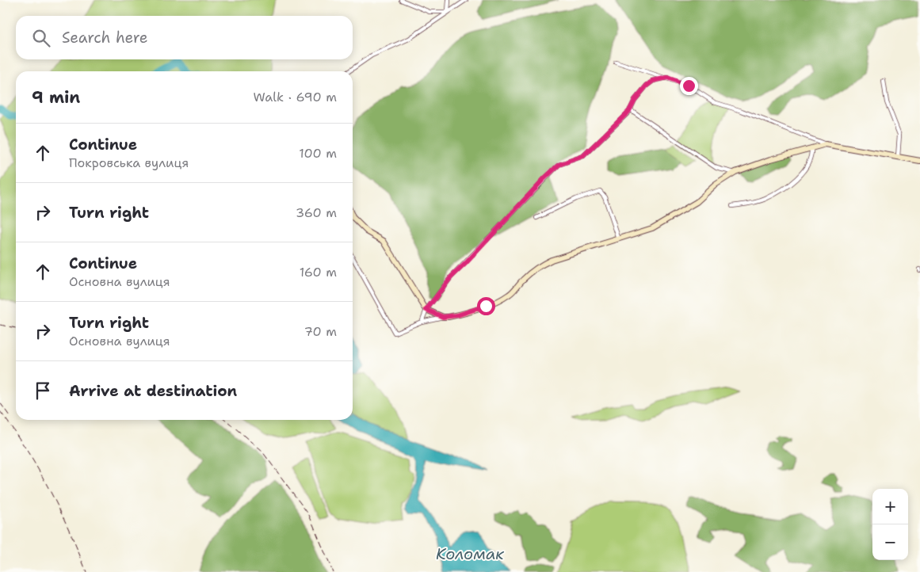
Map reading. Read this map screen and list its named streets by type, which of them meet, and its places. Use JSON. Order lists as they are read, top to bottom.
{
  "water": ["Коломак"],
  "page": {
    "search": "Search here",
    "heading": ["9 min", "Walk · 690 m"],
    "list": [
      ["Continue", "Покровська вулиця", "100 m"],
      ["Turn right", "360 m"],
      ["Continue", "Основна вулиця", "160 m"],
      ["Turn right", "Основна вулиця", "70 m"],
      "Arrive at destination"
    ],
    "map_buttons": ["+", "−"]
  }
}
